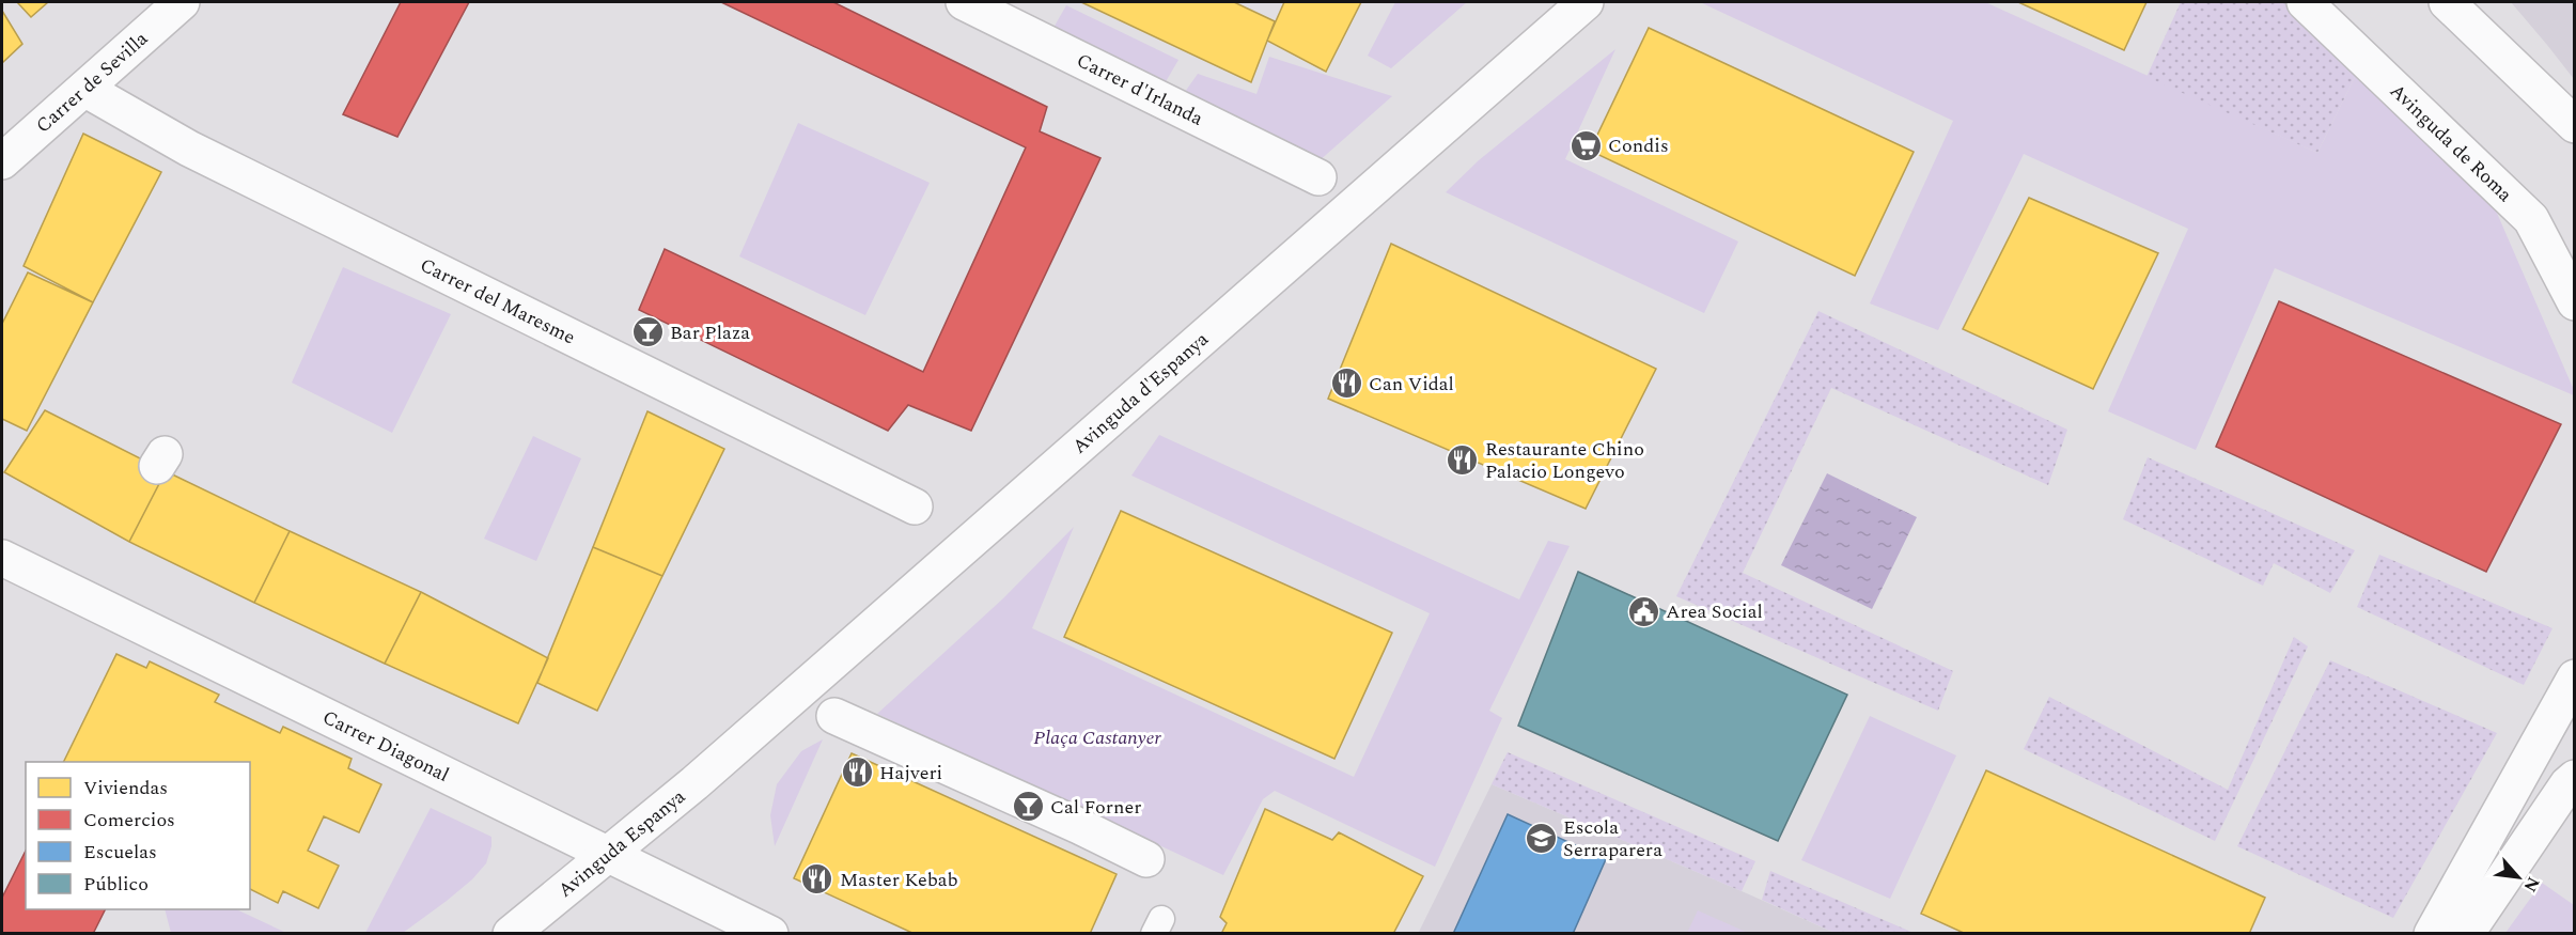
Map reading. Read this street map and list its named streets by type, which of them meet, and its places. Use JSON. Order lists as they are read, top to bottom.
{
  "streets": {
    "street": [
      "Carrer de Sevilla",
      "Carrer d'Irlanda",
      "Avinguda de Roma",
      "Carrer del Maresme",
      "Avinguda d'Espanya",
      "Carrer Diagonal",
      "Avinguda Espanya"
    ]
  },
  "crossings": [
    ["Carrer de Sevilla", "Carrer del Maresme"],
    ["Avinguda d'Espanya", "Avinguda Espanya"],
    ["Carrer Diagonal", "Avinguda Espanya"]
  ],
  "parks": ["Plaça Castanyer"],
  "places": {
    "supermarket": ["Condis"],
    "bar": ["Bar Plaza", "Cal Forner"],
    "restaurant": [
      "Can Vidal",
      "Restaurante Chino Palacio Longevo",
      "Hajveri",
      "Master Kebab"
    ],
    "public building": ["Area Social"],
    "school or university": ["Escola Serraparera"]
  },
  "legend": [
    "Viviendas",
    "Comercios",
    "Escuelas",
    "Público"
  ],
  "north": "bottom right"
}
